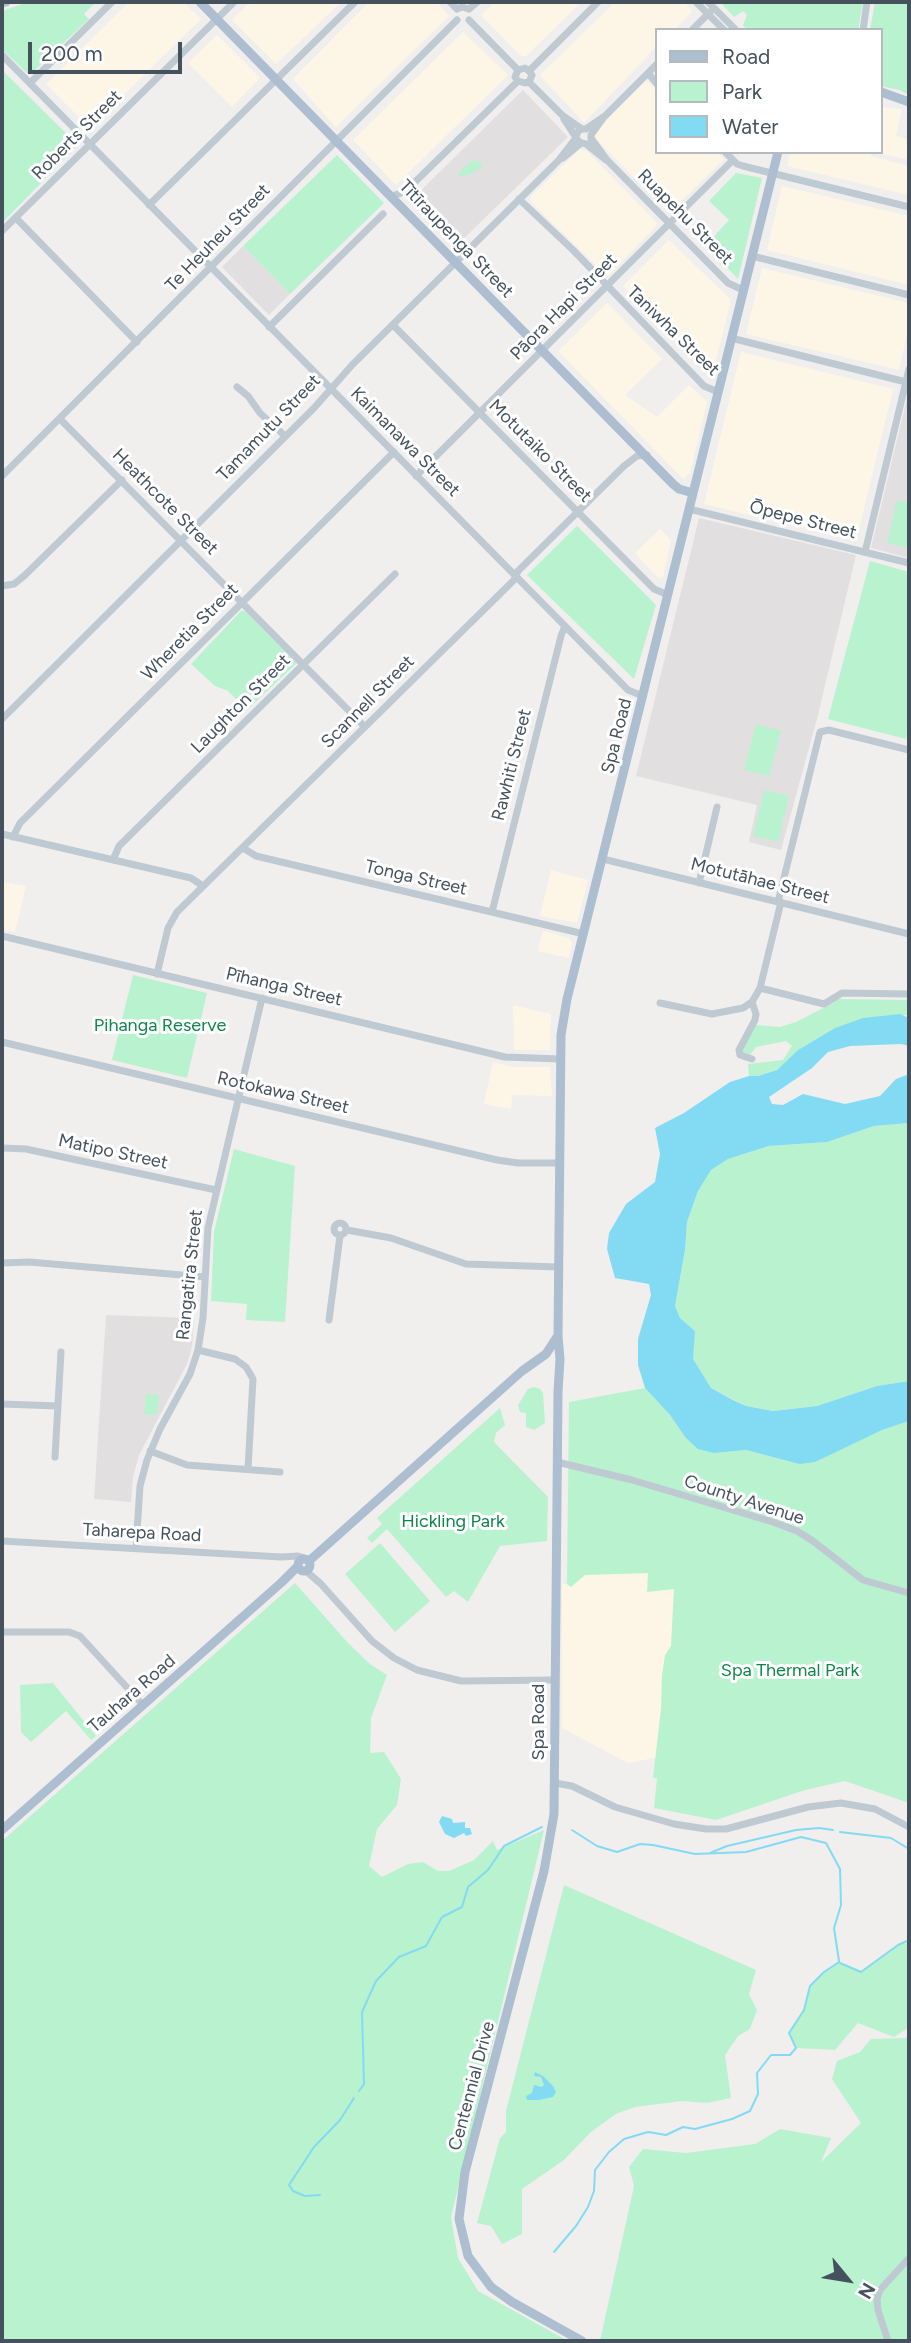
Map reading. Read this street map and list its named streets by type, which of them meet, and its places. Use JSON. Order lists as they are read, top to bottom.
{
  "streets": {
    "main road": [
      "Tītīraupenga Street",
      "Spa Road",
      "Tauhara Road",
      "Centennial Drive"
    ],
    "street": [
      "Roberts Street",
      "Ruapehu Street",
      "Te Heuheu Street",
      "Pāora Hapi Street",
      "Taniwha Street",
      "Tamamutu Street",
      "Kaimanawa Street",
      "Motutaiko Street",
      "Heathcote Street",
      "Ōpepe Street",
      "Wheretia Street",
      "Scannell Street",
      "Laughton Street",
      "Rawhiti Street",
      "Tonga Street",
      "Motutāhae Street",
      "Pīhanga Street",
      "Rotokawa Street",
      "Matipo Street",
      "Rangatira Street",
      "County Avenue",
      "Taharepa Road"
    ]
  },
  "crossings": [
    ["Roberts Street", "Tītīraupenga Street"],
    ["Roberts Street", "Kaimanawa Street"],
    ["Ruapehu Street", "Pāora Hapi Street"],
    ["Ruapehu Street", "Tamamutu Street"],
    ["Ruapehu Street", "Spa Road"],
    ["Te Heuheu Street", "Tītīraupenga Street"],
    ["Te Heuheu Street", "Kaimanawa Street"],
    ["Te Heuheu Street", "Heathcote Street"],
    ["Tītīraupenga Street", "Pāora Hapi Street"],
    ["Tītīraupenga Street", "Tamamutu Street"],
    ["Tītīraupenga Street", "Scannell Street"],
    ["Tītīraupenga Street", "Spa Road"],
    ["Pāora Hapi Street", "Taniwha Street"],
    ["Pāora Hapi Street", "Kaimanawa Street"],
    ["Pāora Hapi Street", "Motutaiko Street"],
    ["Taniwha Street", "Tamamutu Street"],
    ["Taniwha Street", "Spa Road"],
    ["Tamamutu Street", "Kaimanawa Street"],
    ["Tamamutu Street", "Motutaiko Street"],
    ["Tamamutu Street", "Heathcote Street"],
    ["Kaimanawa Street", "Wheretia Street"],
    ["Kaimanawa Street", "Scannell Street"],
    ["Kaimanawa Street", "Spa Road"],
    ["Kaimanawa Street", "Rawhiti Street"],
    ["Motutaiko Street", "Scannell Street"],
    ["Motutaiko Street", "Spa Road"],
    ["Heathcote Street", "Wheretia Street"],
    ["Heathcote Street", "Scannell Street"],
    ["Heathcote Street", "Laughton Street"],
    ["Ōpepe Street", "Spa Road"],
    ["Scannell Street", "Tonga Street"],
    ["Scannell Street", "Pīhanga Street"],
    ["Spa Road", "Tonga Street"],
    ["Spa Road", "Motutāhae Street"],
    ["Spa Road", "Pīhanga Street"],
    ["Spa Road", "Rotokawa Street"],
    ["Spa Road", "County Avenue"],
    ["Spa Road", "Taharepa Road"],
    ["Spa Road", "Centennial Drive"],
    ["Rawhiti Street", "Tonga Street"],
    ["Pīhanga Street", "Rangatira Street"],
    ["Rotokawa Street", "Rangatira Street"],
    ["Matipo Street", "Rangatira Street"],
    ["Rangatira Street", "Taharepa Road"],
    ["Taharepa Road", "Tauhara Road"]
  ],
  "parks": ["Pihanga Reserve", "Hickling Park", "Spa Thermal Park"],
  "legend": ["Road", "Park", "Water"],
  "scale_bar": "200 m",
  "north": "bottom right"
}
